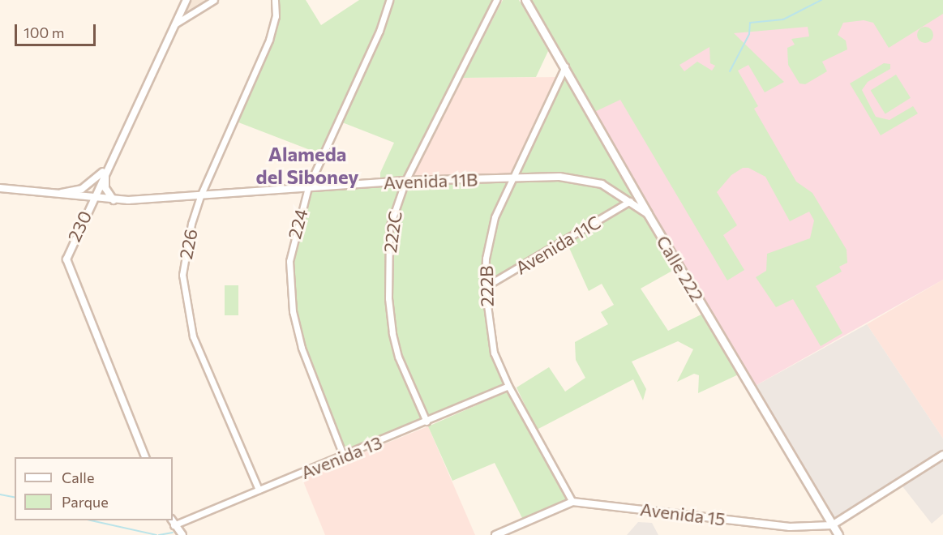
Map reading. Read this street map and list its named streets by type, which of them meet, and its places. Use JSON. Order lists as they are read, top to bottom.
{
  "streets": {
    "main road": ["Calle 222"],
    "street": [
      "Avenida 11B",
      "224",
      "230",
      "222C",
      "226",
      "Avenida 11C",
      "222B",
      "Avenida 13",
      "Avenida 15"
    ]
  },
  "crossings": [
    ["Avenida 11B", "224"],
    ["Avenida 11B", "230"],
    ["Avenida 11B", "222C"],
    ["Avenida 11B", "226"],
    ["Avenida 11B", "Avenida 11C"],
    ["Avenida 11B", "Calle 222"],
    ["Avenida 11B", "222B"],
    ["224", "Avenida 13"],
    ["222C", "Avenida 13"],
    ["226", "Avenida 13"],
    ["Avenida 11C", "222B"],
    ["Calle 222", "222B"],
    ["Calle 222", "Avenida 15"],
    ["222B", "Avenida 13"],
    ["222B", "Avenida 15"]
  ],
  "districts": ["Alameda del Siboney"],
  "legend": ["Calle", "Parque"],
  "scale_bar": "100 m"
}
